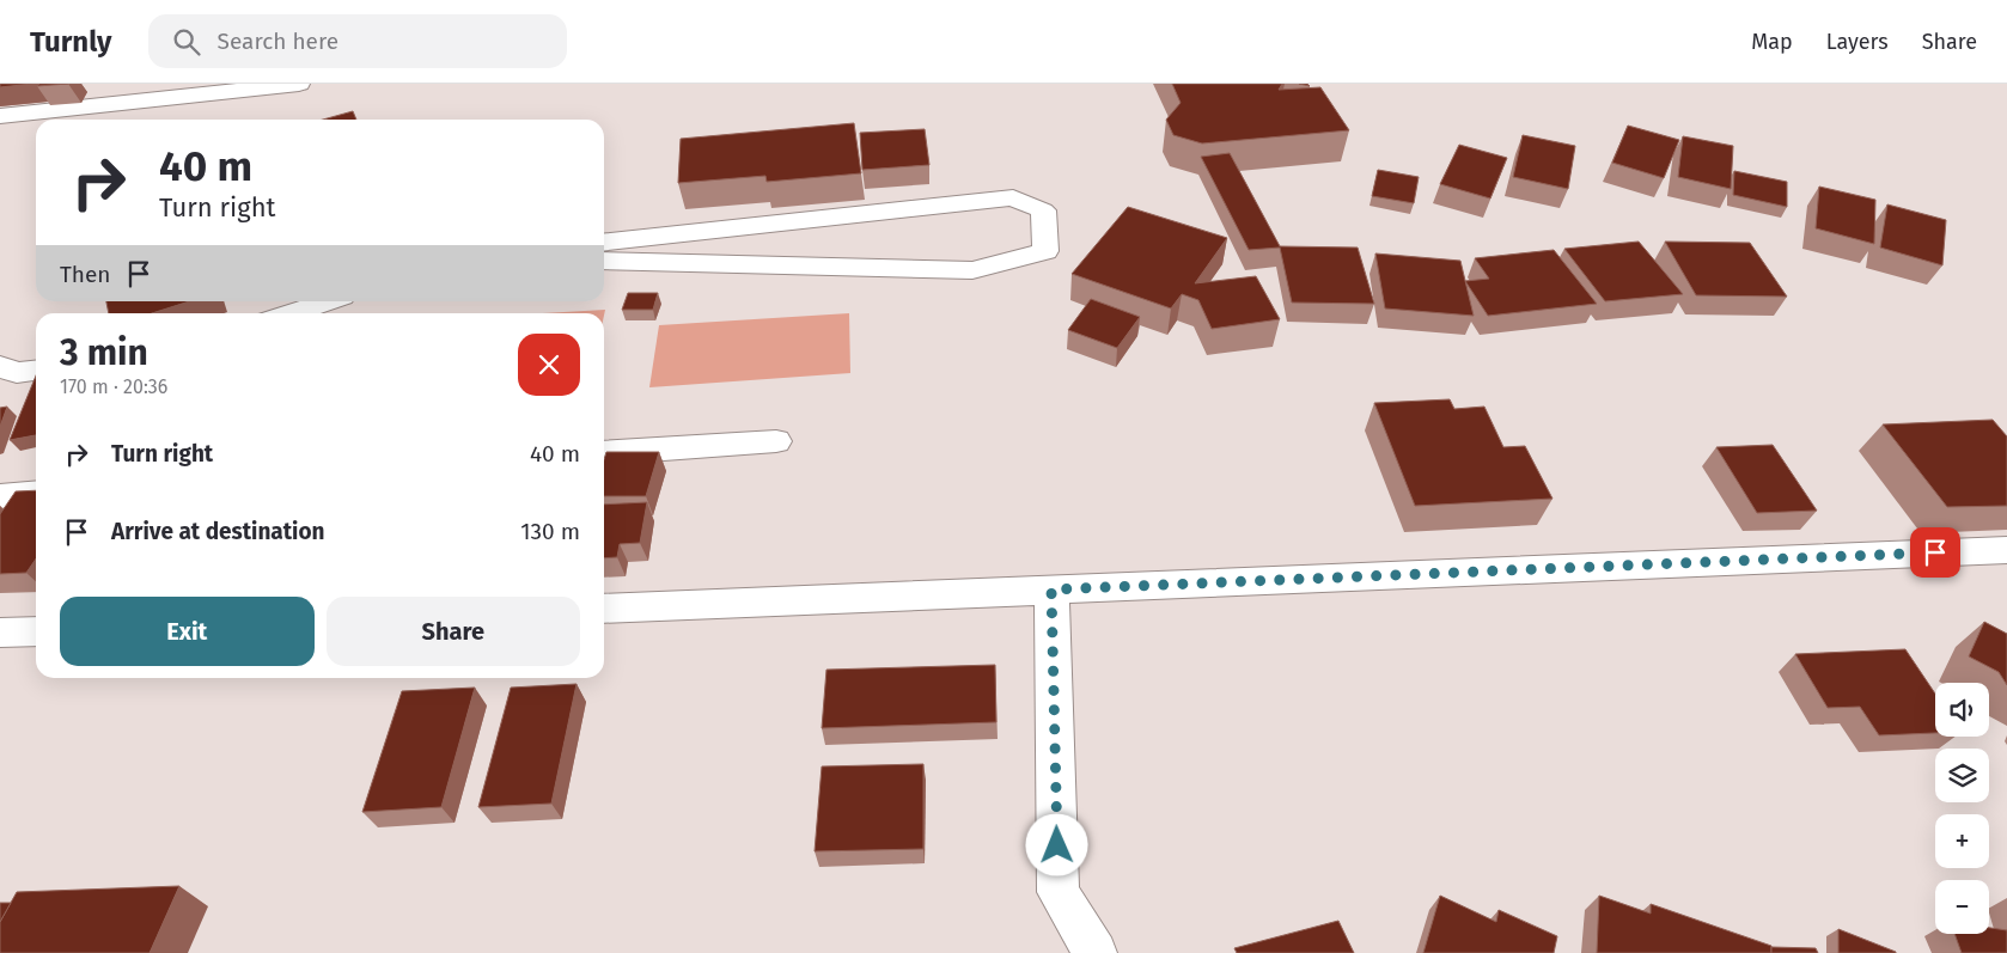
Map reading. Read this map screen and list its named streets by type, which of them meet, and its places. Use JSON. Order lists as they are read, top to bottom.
{
  "page": {
    "header": "Turnly",
    "search": "Search here",
    "nav": ["Map", "Layers", "Share"],
    "turn": ["40 m", "Turn right"],
    "then": "Then",
    "heading": ["3 min", "170 m · 20:36"],
    "list": [
      {
        "name": "Turn right",
        "value": "40 m"
      },
      {
        "name": "Arrive at destination",
        "value": "130 m"
      }
    ],
    "buttons": ["Exit", "Share"],
    "map_buttons": ["+", "−"]
  }
}
